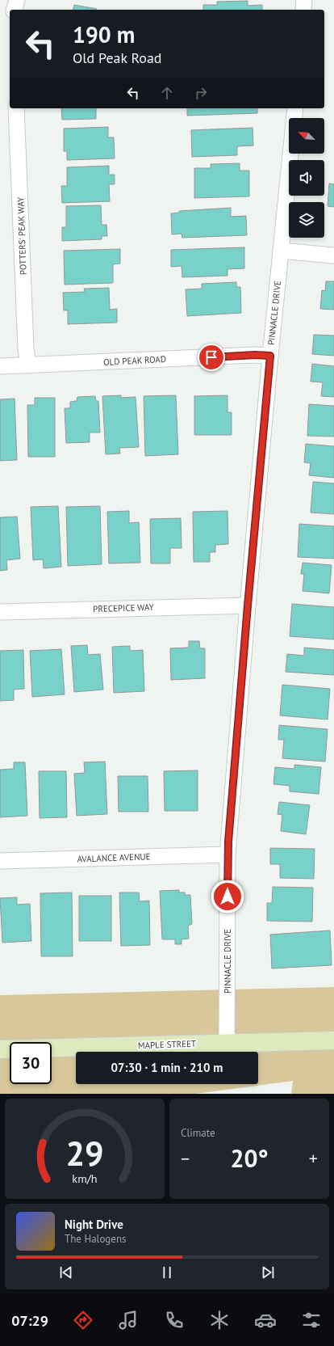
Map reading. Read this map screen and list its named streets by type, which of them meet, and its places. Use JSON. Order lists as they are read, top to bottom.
{
  "streets": {
    "street": [
      "POTTERS' PEAK WAY",
      "PINNACLE DRIVE",
      "OLD PEAK ROAD",
      "PRECEPICE WAY",
      "AVALANCE AVENUE",
      "MAPLE STREET"
    ]
  },
  "crossings": [
    ["POTTERS' PEAK WAY", "OLD PEAK ROAD"],
    ["PINNACLE DRIVE", "OLD PEAK ROAD"],
    ["PINNACLE DRIVE", "PRECEPICE WAY"],
    ["PINNACLE DRIVE", "AVALANCE AVENUE"],
    ["PINNACLE DRIVE", "MAPLE STREET"]
  ],
  "north": "top left",
  "page": {
    "turn": ["190 m", "Old Peak Road"],
    "limit": "30",
    "trip": "07:30 · 1 min · 210 m",
    "tile": "Climate",
    "heat": ["−", "20°", "+"],
    "song": ["Night Drive", "The Halogens"],
    "tabs": "07:29",
    "gauge": ["29", "km/h"]
  }
}
